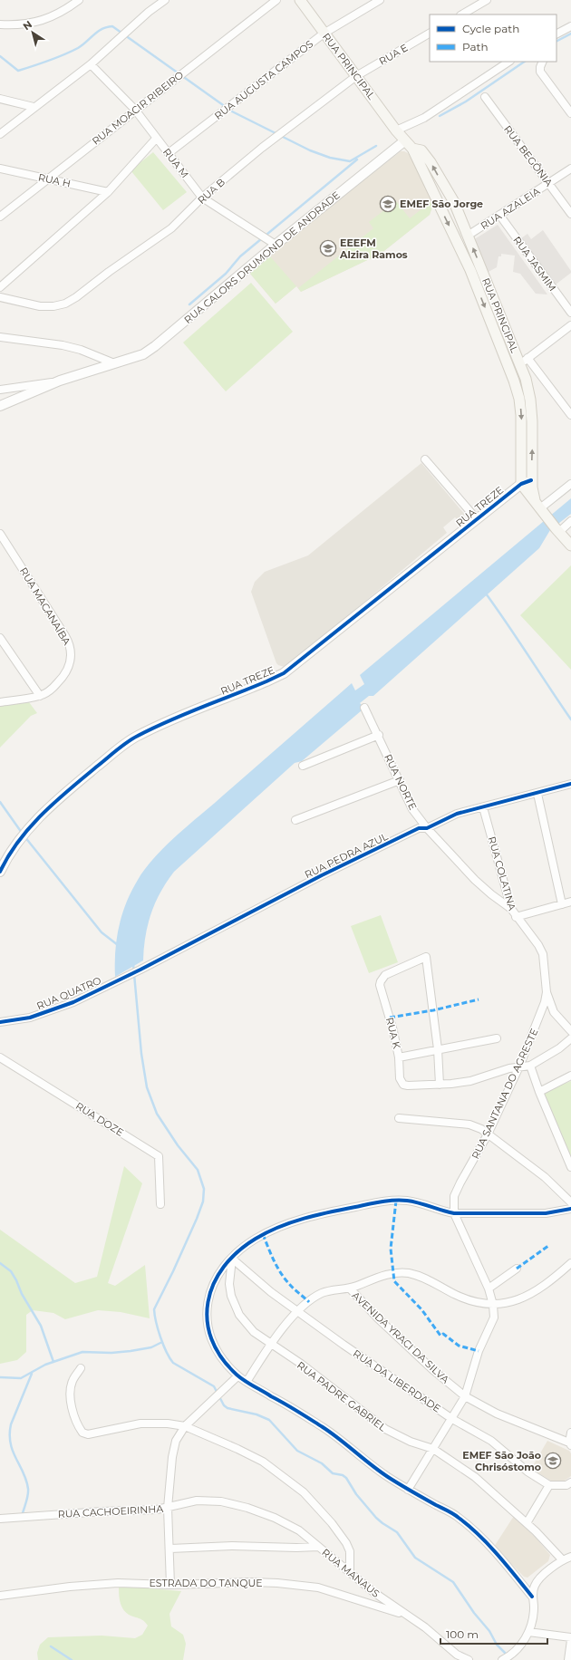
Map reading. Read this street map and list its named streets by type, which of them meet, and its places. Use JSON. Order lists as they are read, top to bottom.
{
  "streets": {
    "main road": ["RUA PRINCIPAL"],
    "street": [
      "RUA E",
      "RUA AUGUSTA CAMPOS",
      "RUA MOACIR RIBEIRO",
      "RUA BEGÔNIA",
      "RUA M",
      "RUA H",
      "RUA B",
      "RUA AZALEIA",
      "RUA CALORS DRUMOND DE ANDRADE",
      "RUA JASMIM",
      "RUA TREZE",
      "RUA MACANAÍBA",
      "RUA NORTE",
      "RUA PEDRA AZUL",
      "RUA COLATINA",
      "RUA QUATRO",
      "RUA K",
      "RUA SANTANA DO AGRESTE",
      "RUA DOZE",
      "AVENIDA YRACI DA SILVA",
      "RUA DA LIBERDADE",
      "RUA PADRE GABRIEL",
      "RUA CACHOEIRINHA",
      "RUA MANAUS",
      "ESTRADA DO TANQUE"
    ]
  },
  "crossings": [
    ["RUA E", "RUA PRINCIPAL"],
    ["RUA E", "RUA B"],
    ["RUA PRINCIPAL", "RUA AUGUSTA CAMPOS"],
    ["RUA PRINCIPAL", "RUA B"],
    ["RUA PRINCIPAL", "RUA AZALEIA"],
    ["RUA PRINCIPAL", "RUA CALORS DRUMOND DE ANDRADE"],
    ["RUA PRINCIPAL", "RUA TREZE"],
    ["RUA AUGUSTA CAMPOS", "RUA M"],
    ["RUA MOACIR RIBEIRO", "RUA M"],
    ["RUA MOACIR RIBEIRO", "RUA H"],
    ["RUA BEGÔNIA", "RUA AZALEIA"],
    ["RUA M", "RUA B"],
    ["RUA M", "RUA CALORS DRUMOND DE ANDRADE"],
    ["RUA AZALEIA", "RUA JASMIM"],
    ["RUA NORTE", "RUA PEDRA AZUL"],
    ["RUA NORTE", "RUA COLATINA"],
    ["RUA PEDRA AZUL", "RUA COLATINA"],
    ["RUA PEDRA AZUL", "RUA QUATRO"],
    ["RUA COLATINA", "RUA SANTANA DO AGRESTE"],
    ["RUA DA LIBERDADE", "RUA PADRE GABRIEL"],
    ["RUA CACHOEIRINHA", "RUA MANAUS"],
    ["RUA MANAUS", "ESTRADA DO TANQUE"]
  ],
  "places": {
    "school or university": ["EMEF São Jorge", "EEEFM Alzira Ramos", "EMEF São João Chrisóstomo"]
  },
  "legend": ["Cycle path", "Path"],
  "scale_bar": "100 m",
  "north": "top left"
}
